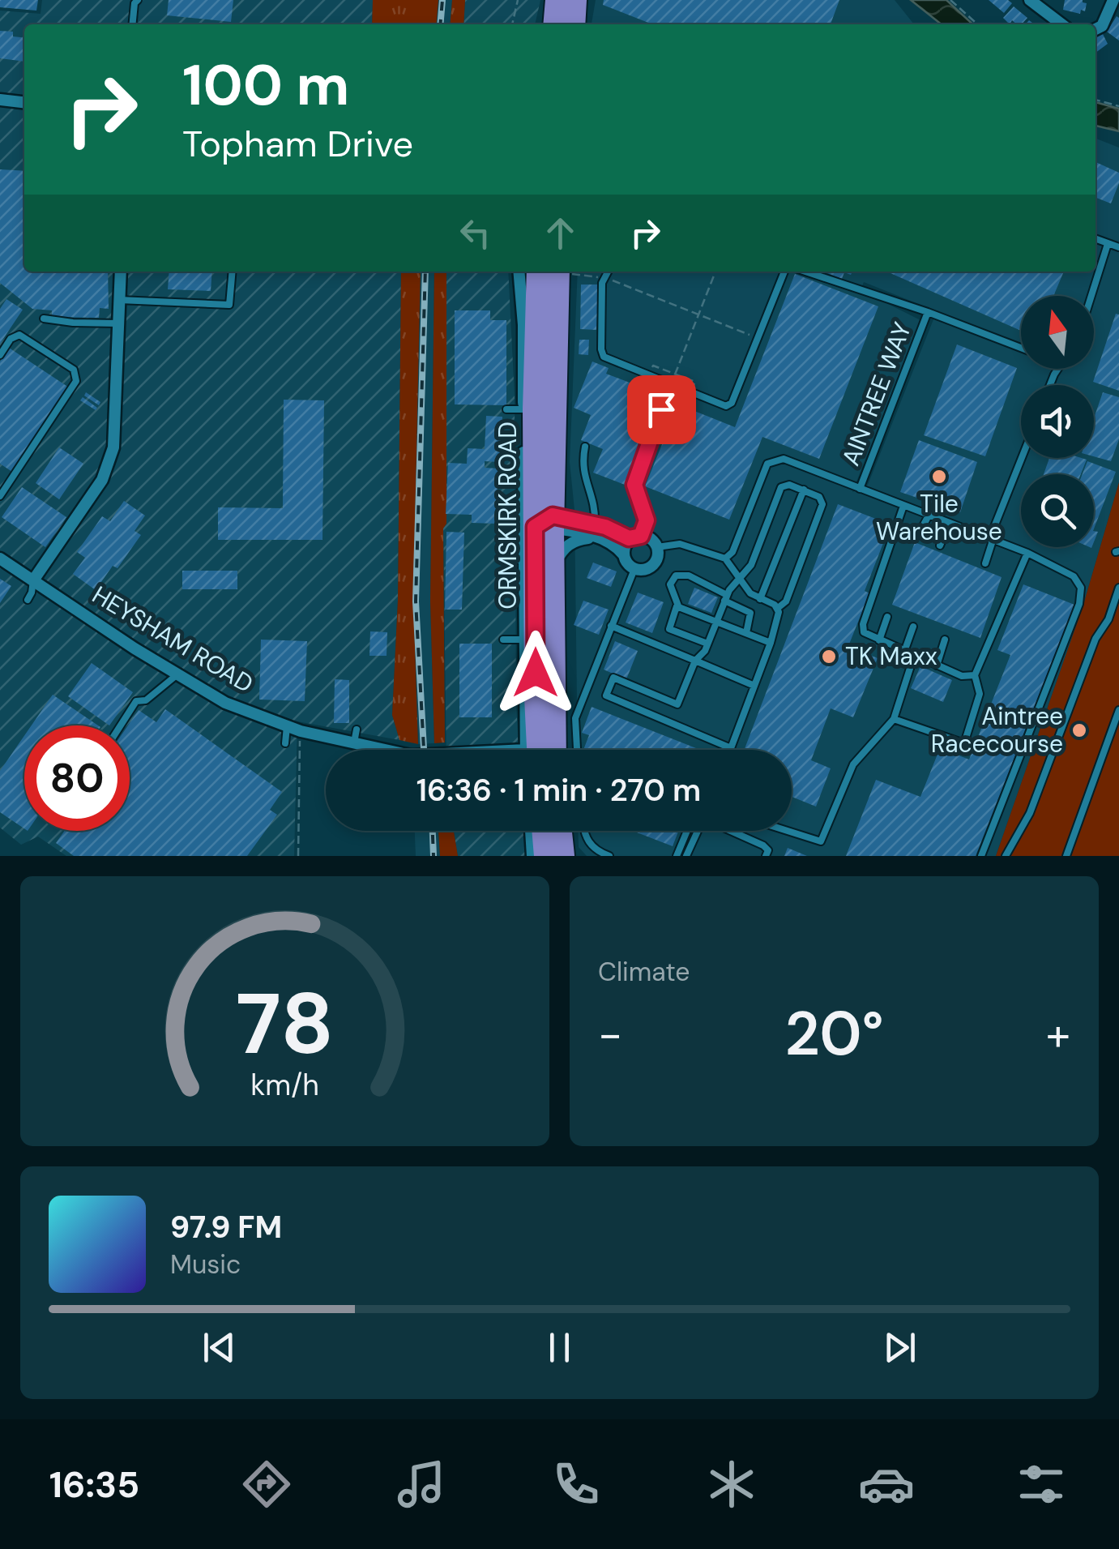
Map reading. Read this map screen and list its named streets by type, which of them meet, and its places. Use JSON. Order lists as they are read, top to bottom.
{
  "streets": {
    "highway": ["ORMSKIRK ROAD"],
    "street": ["HEYSHAM ROAD"],
    "lane": ["AINTREE WAY"]
  },
  "places": ["Tile Warehouse", "TK Maxx", "Aintree Racecourse"],
  "north": "top",
  "page": {
    "turn": ["100 m", "Topham Drive"],
    "limit": "80",
    "trip": "16:36 · 1 min · 270 m",
    "tile": "Climate",
    "heat": ["−", "20°", "+"],
    "song": ["97.9 FM", "Music"],
    "tabs": "16:35",
    "gauge": ["78", "km/h"]
  }
}
